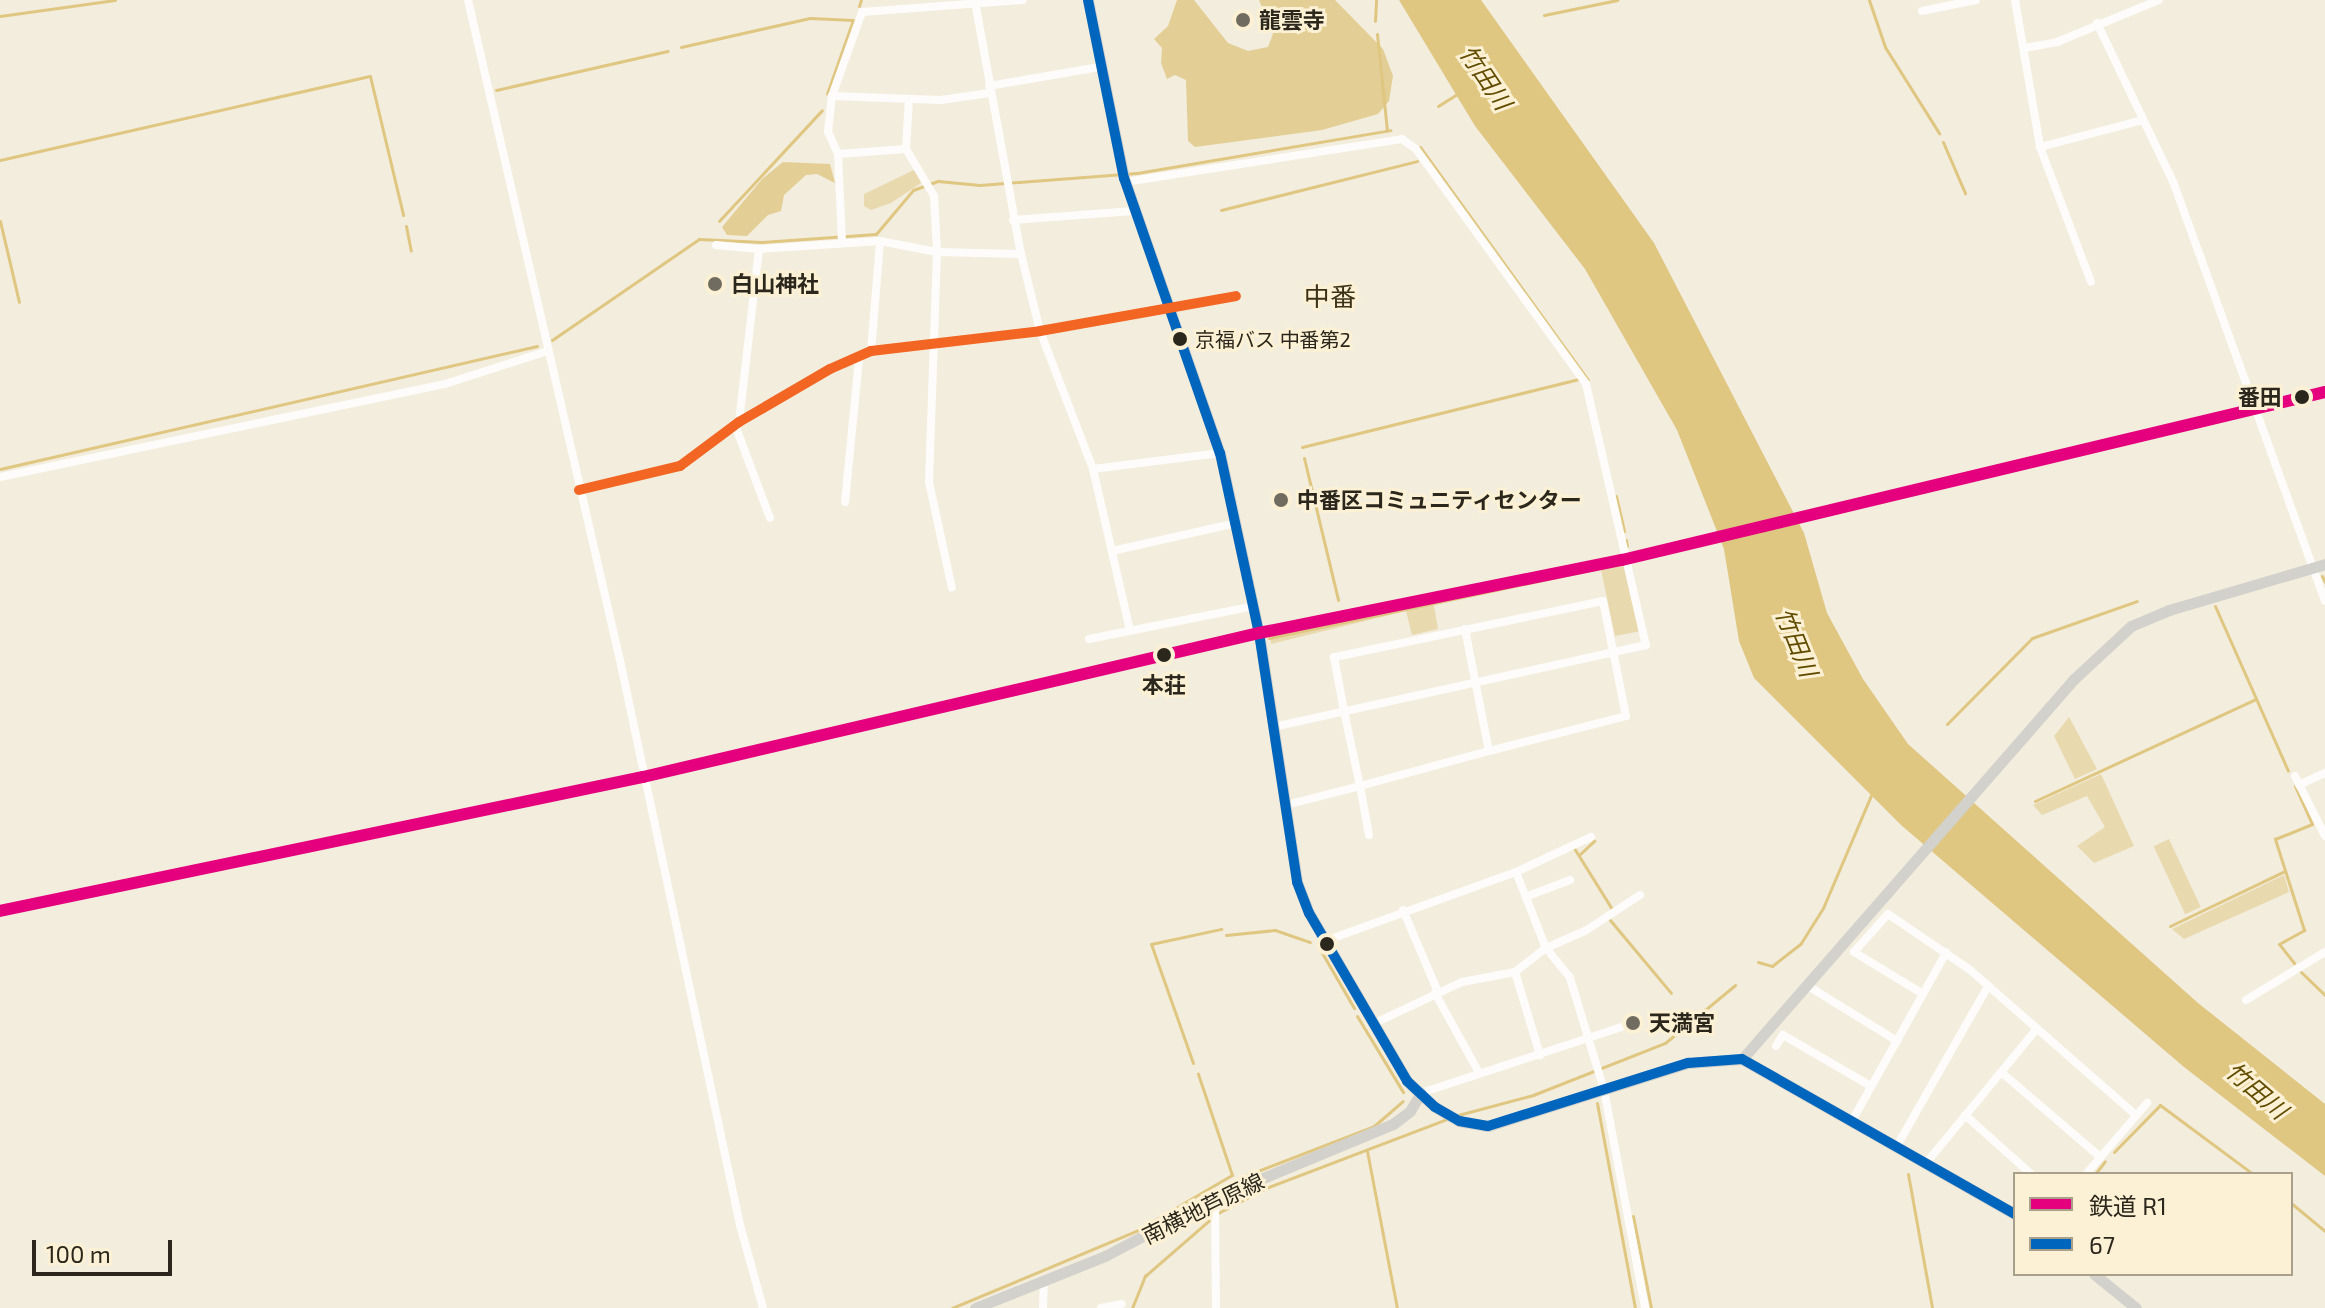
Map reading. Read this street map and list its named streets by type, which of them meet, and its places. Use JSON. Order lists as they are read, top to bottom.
{
  "streets": {
    "main road": ["南横地芦原線"]
  },
  "districts": ["中番"],
  "water": ["竹田川"],
  "places": [
    "龍雲寺",
    "白山神社",
    "京福バス 中番第2",
    "番田",
    "中番区コミュニティセンター",
    "本荘",
    "天満宮"
  ],
  "lines": ["transit line 67", "rail line R1"],
  "legend": ["鉄道 R1", "67"],
  "scale_bar": "100 m"
}
